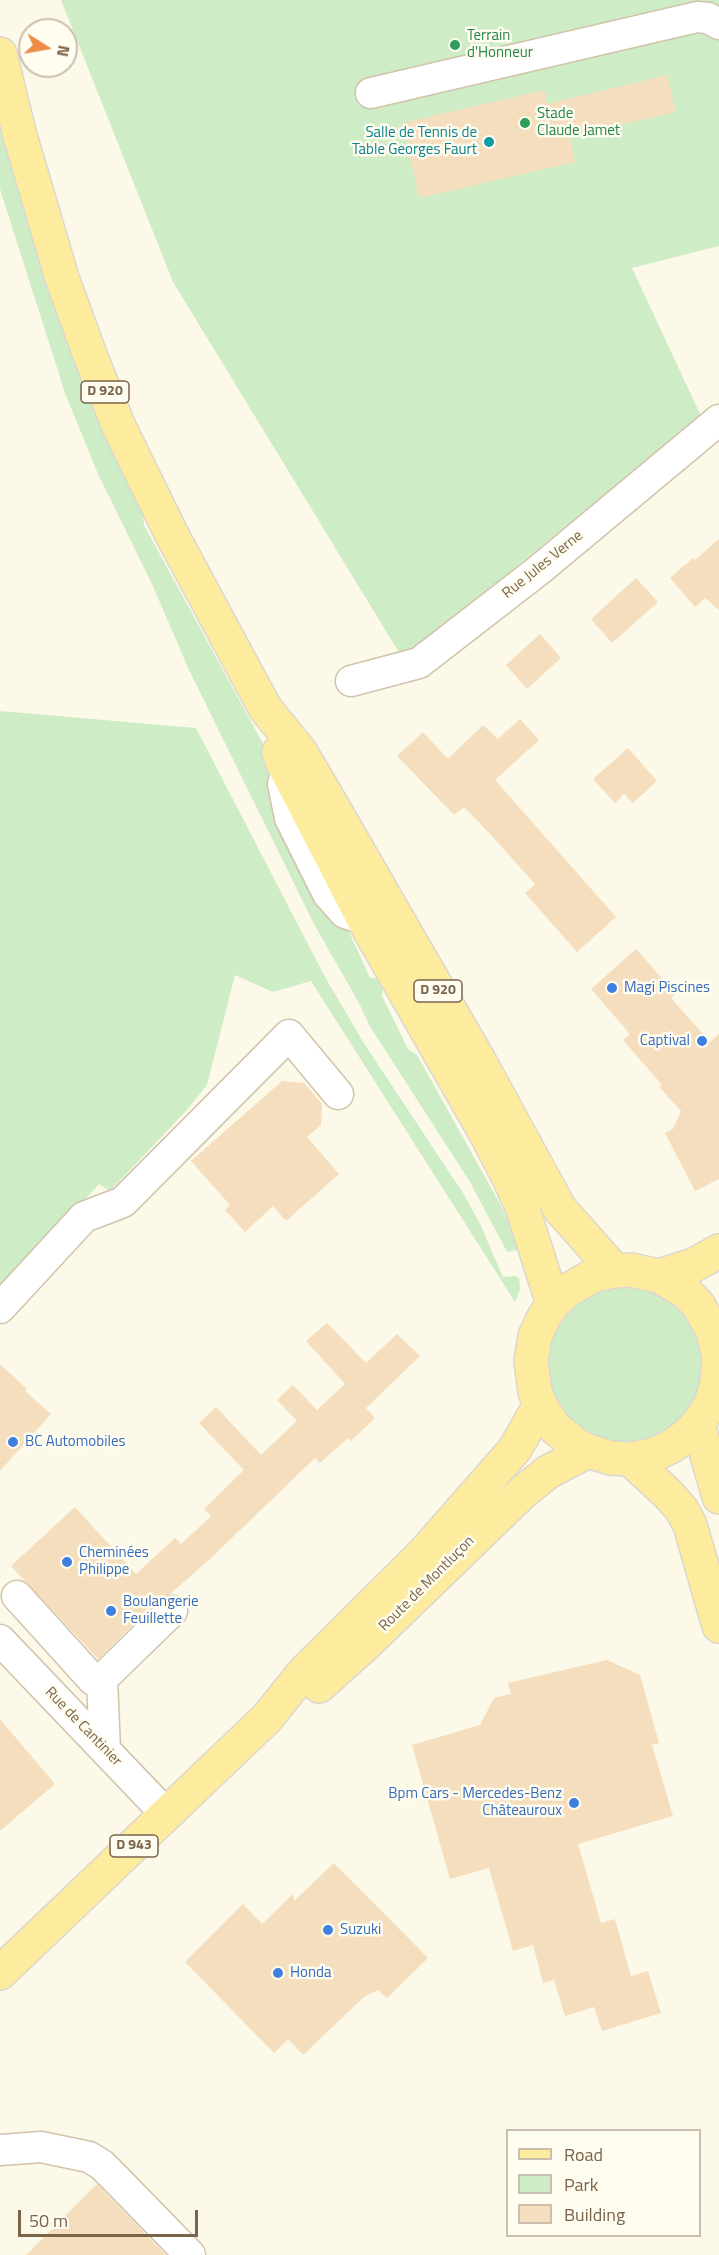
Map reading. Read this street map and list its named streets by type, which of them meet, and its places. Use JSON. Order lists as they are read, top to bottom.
{
  "streets": {
    "main road": ["D 920", "Route de Montluçon", "D 943"],
    "street": ["Rue Jules Verne", "Rue de Cantinier"]
  },
  "crossings": [
    ["D 920", "Route de Montluçon"],
    ["Route de Montluçon", "Rue de Cantinier"]
  ],
  "places": [
    "Terrain d'Honneur",
    "Stade Claude Jamet",
    "Salle de Tennis de Table Georges Faurt",
    "Magi Piscines",
    "Captival",
    "BC Automobiles",
    "Cheminées Philippe",
    "Boulangerie Feuillette",
    "Bpm Cars - Mercedes-Benz Châteauroux",
    "Suzuki",
    "Honda"
  ],
  "legend": ["Road", "Park", "Building"],
  "scale_bar": "50 m",
  "north": "right"
}
